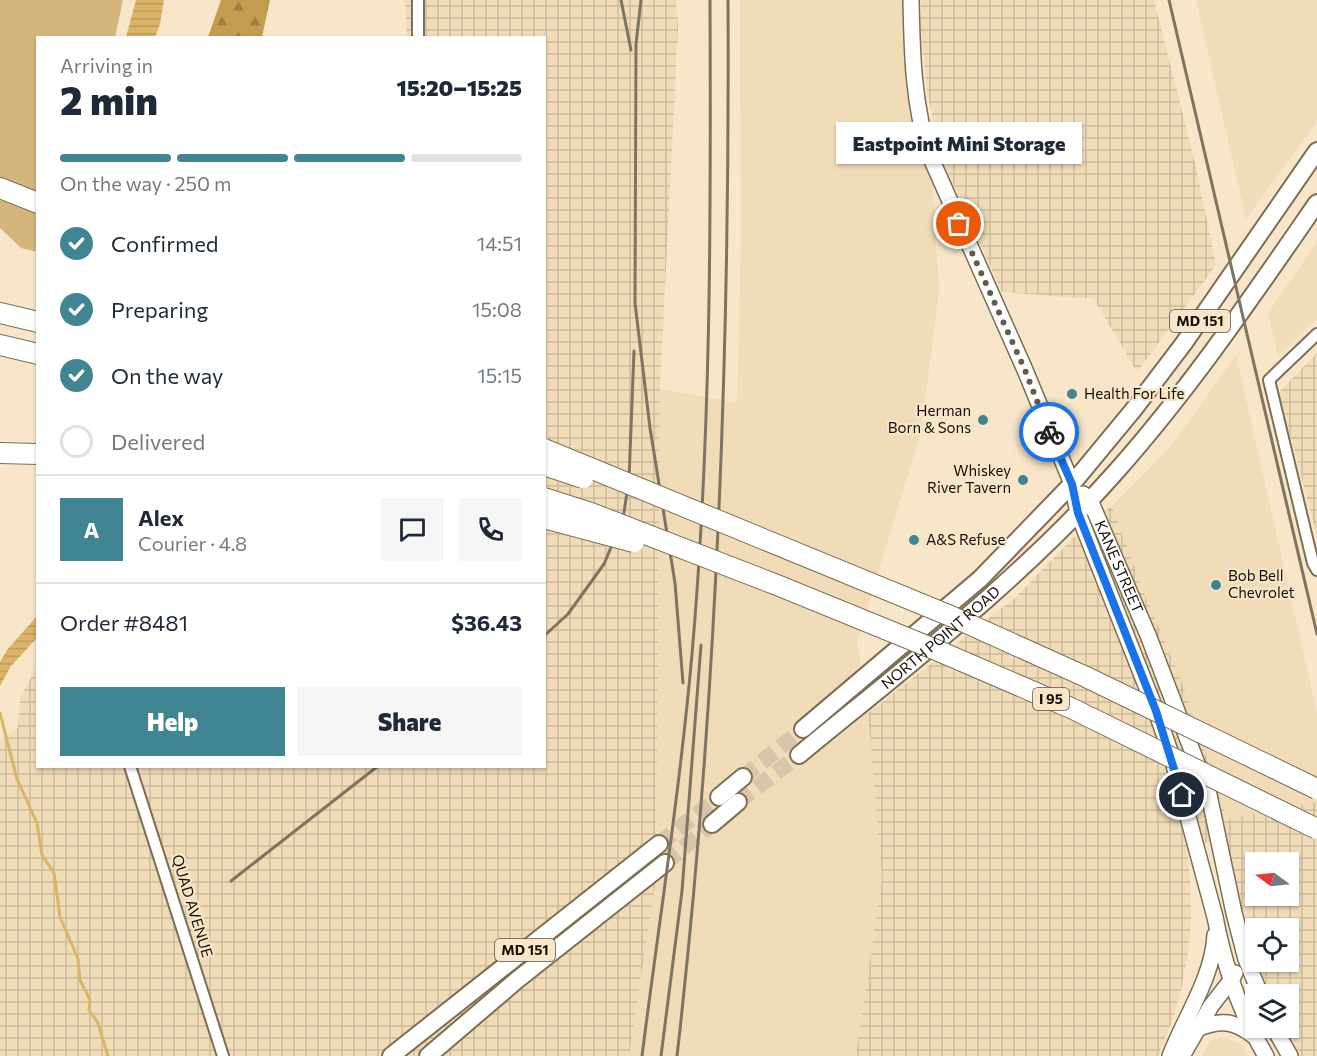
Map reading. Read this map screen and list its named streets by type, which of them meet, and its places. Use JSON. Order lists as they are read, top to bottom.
{
  "streets": {
    "highway": ["I 95"],
    "main road": ["MD 151", "KANE STREET", "NORTH POINT ROAD"],
    "street": ["QUAD AVENUE"]
  },
  "crossings": [
    ["MD 151", "KANE STREET"],
    ["MD 151", "NORTH POINT ROAD"],
    ["KANE STREET", "NORTH POINT ROAD"]
  ],
  "places": [
    "Eastpoint Mini Storage",
    "Health For Life",
    "Herman Born & Sons",
    "Whiskey River Tavern",
    "A&S Refuse",
    "Bob Bell Chevrolet"
  ],
  "north": "left",
  "page": {
    "heading": ["2 min", "Arriving in", "15:20–15:25"],
    "panel": [
      "Alex",
      "Courier · 4.8",
      "Order #8481",
      "$36.43"
    ],
    "bubble": "Eastpoint Mini Storage",
    "bar": "On the way · 250 m",
    "list": [
      ["Confirmed", "14:51"],
      ["Preparing", "15:08"],
      ["On the way", "15:15"],
      "Delivered"
    ],
    "round": "A",
    "buttons": ["Help", "Share"]
  }
}
